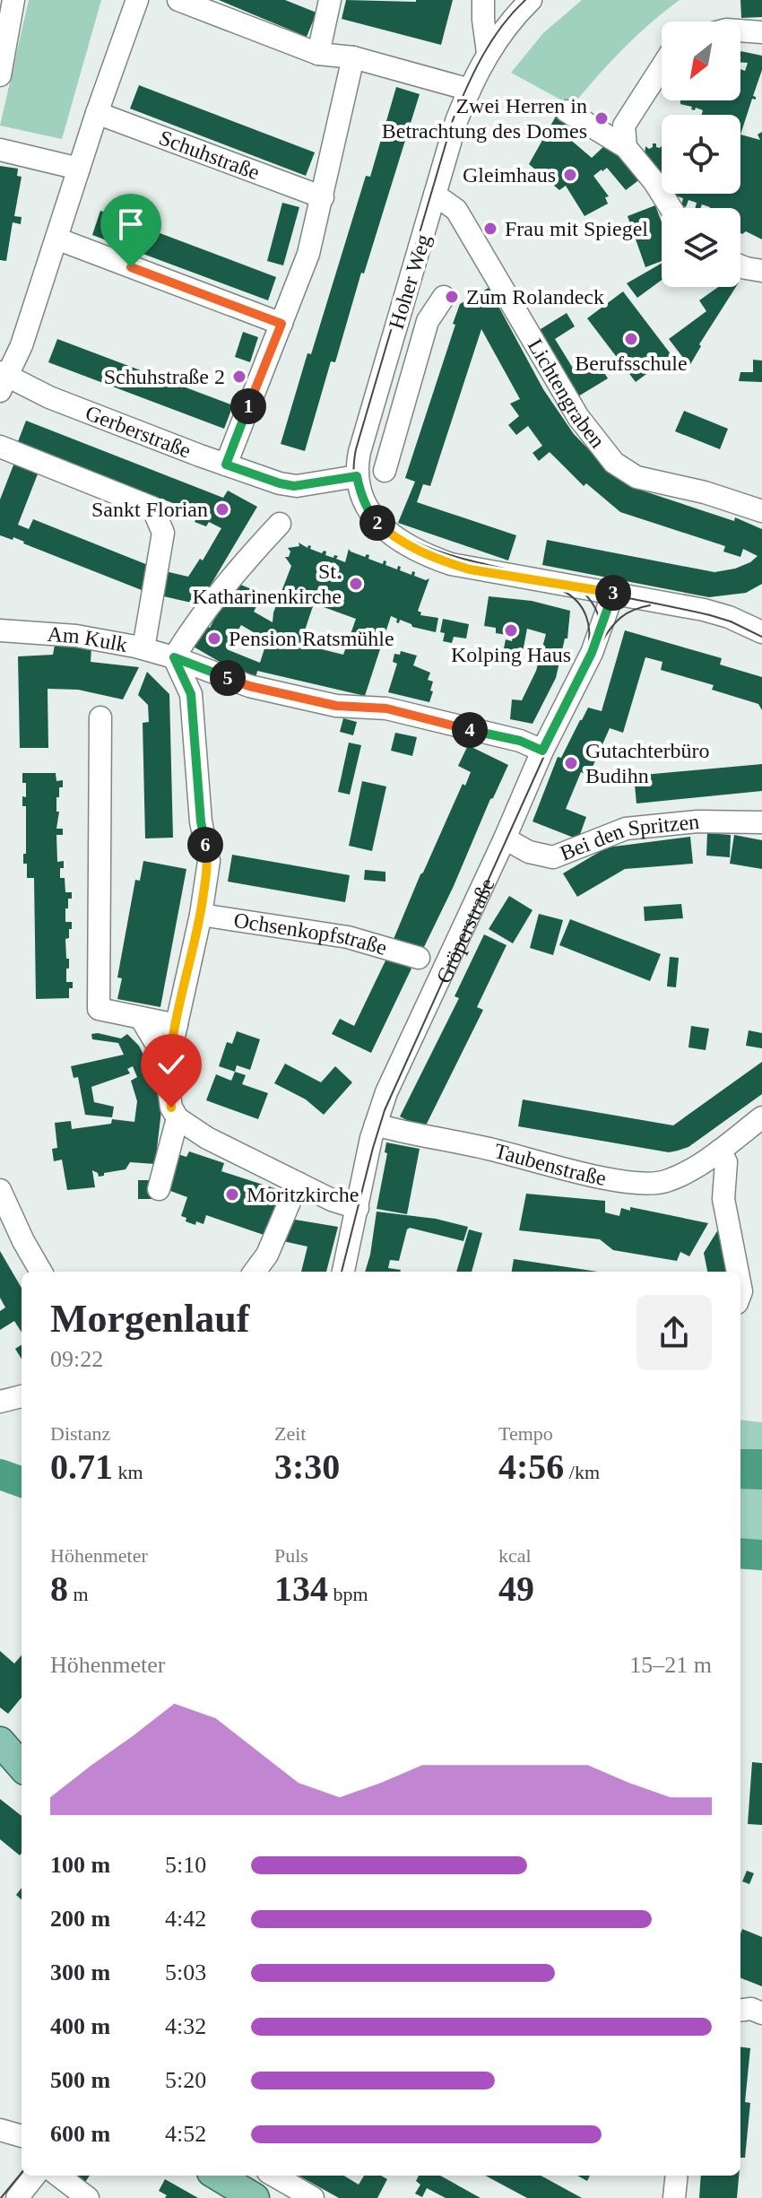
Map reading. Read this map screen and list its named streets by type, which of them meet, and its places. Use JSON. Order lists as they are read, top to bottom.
{
  "streets": {
    "street": [
      "Schuhstraße",
      "Hoher Weg",
      "Lichtengraben",
      "Gerberstraße",
      "Am Kulk",
      "Bei den Spritzen",
      "Gröperstraße",
      "Ochsenkopfstraße",
      "Taubenstraße"
    ]
  },
  "crossings": [
    ["Hoher Weg", "Lichtengraben"],
    ["Hoher Weg", "Gerberstraße"],
    ["Hoher Weg", "Gröperstraße"],
    ["Am Kulk", "Gröperstraße"],
    ["Bei den Spritzen", "Gröperstraße"],
    ["Gröperstraße", "Taubenstraße"]
  ],
  "places": [
    "Zwei Herren in Betrachtung des Domes",
    "Gleimhaus",
    "Frau mit Spiegel",
    "Zum Rolandeck",
    "Berufsschule",
    "Schuhstraße 2",
    "Sankt Florian",
    "St. Katharinenkirche",
    "Kolping Haus",
    "Pension Ratsmühle",
    "Gutachterbüro Budihn",
    "Moritzkirche"
  ],
  "north": "bottom left",
  "page": {
    "pins": [
      "1",
      "2",
      "3",
      "5",
      "4",
      "6"
    ],
    "heading": ["Morgenlauf", "09:22"],
    "stats": [
      ["Distanz", "0.71 km"],
      ["Zeit", "3:30"],
      ["Tempo", "4:56 /km"],
      ["Höhenmeter", "8 m"],
      ["Puls", "134 bpm"],
      ["kcal", "49"]
    ],
    "chart": ["Höhenmeter", "15–21 m"],
    "list": [
      {
        "name": "100 m",
        "note": "5:10"
      },
      {
        "name": "200 m",
        "note": "4:42"
      },
      {
        "name": "300 m",
        "note": "5:03"
      },
      {
        "name": "400 m",
        "note": "4:32"
      },
      {
        "name": "500 m",
        "note": "5:20"
      },
      {
        "name": "600 m",
        "note": "4:52"
      }
    ]
  }
}
